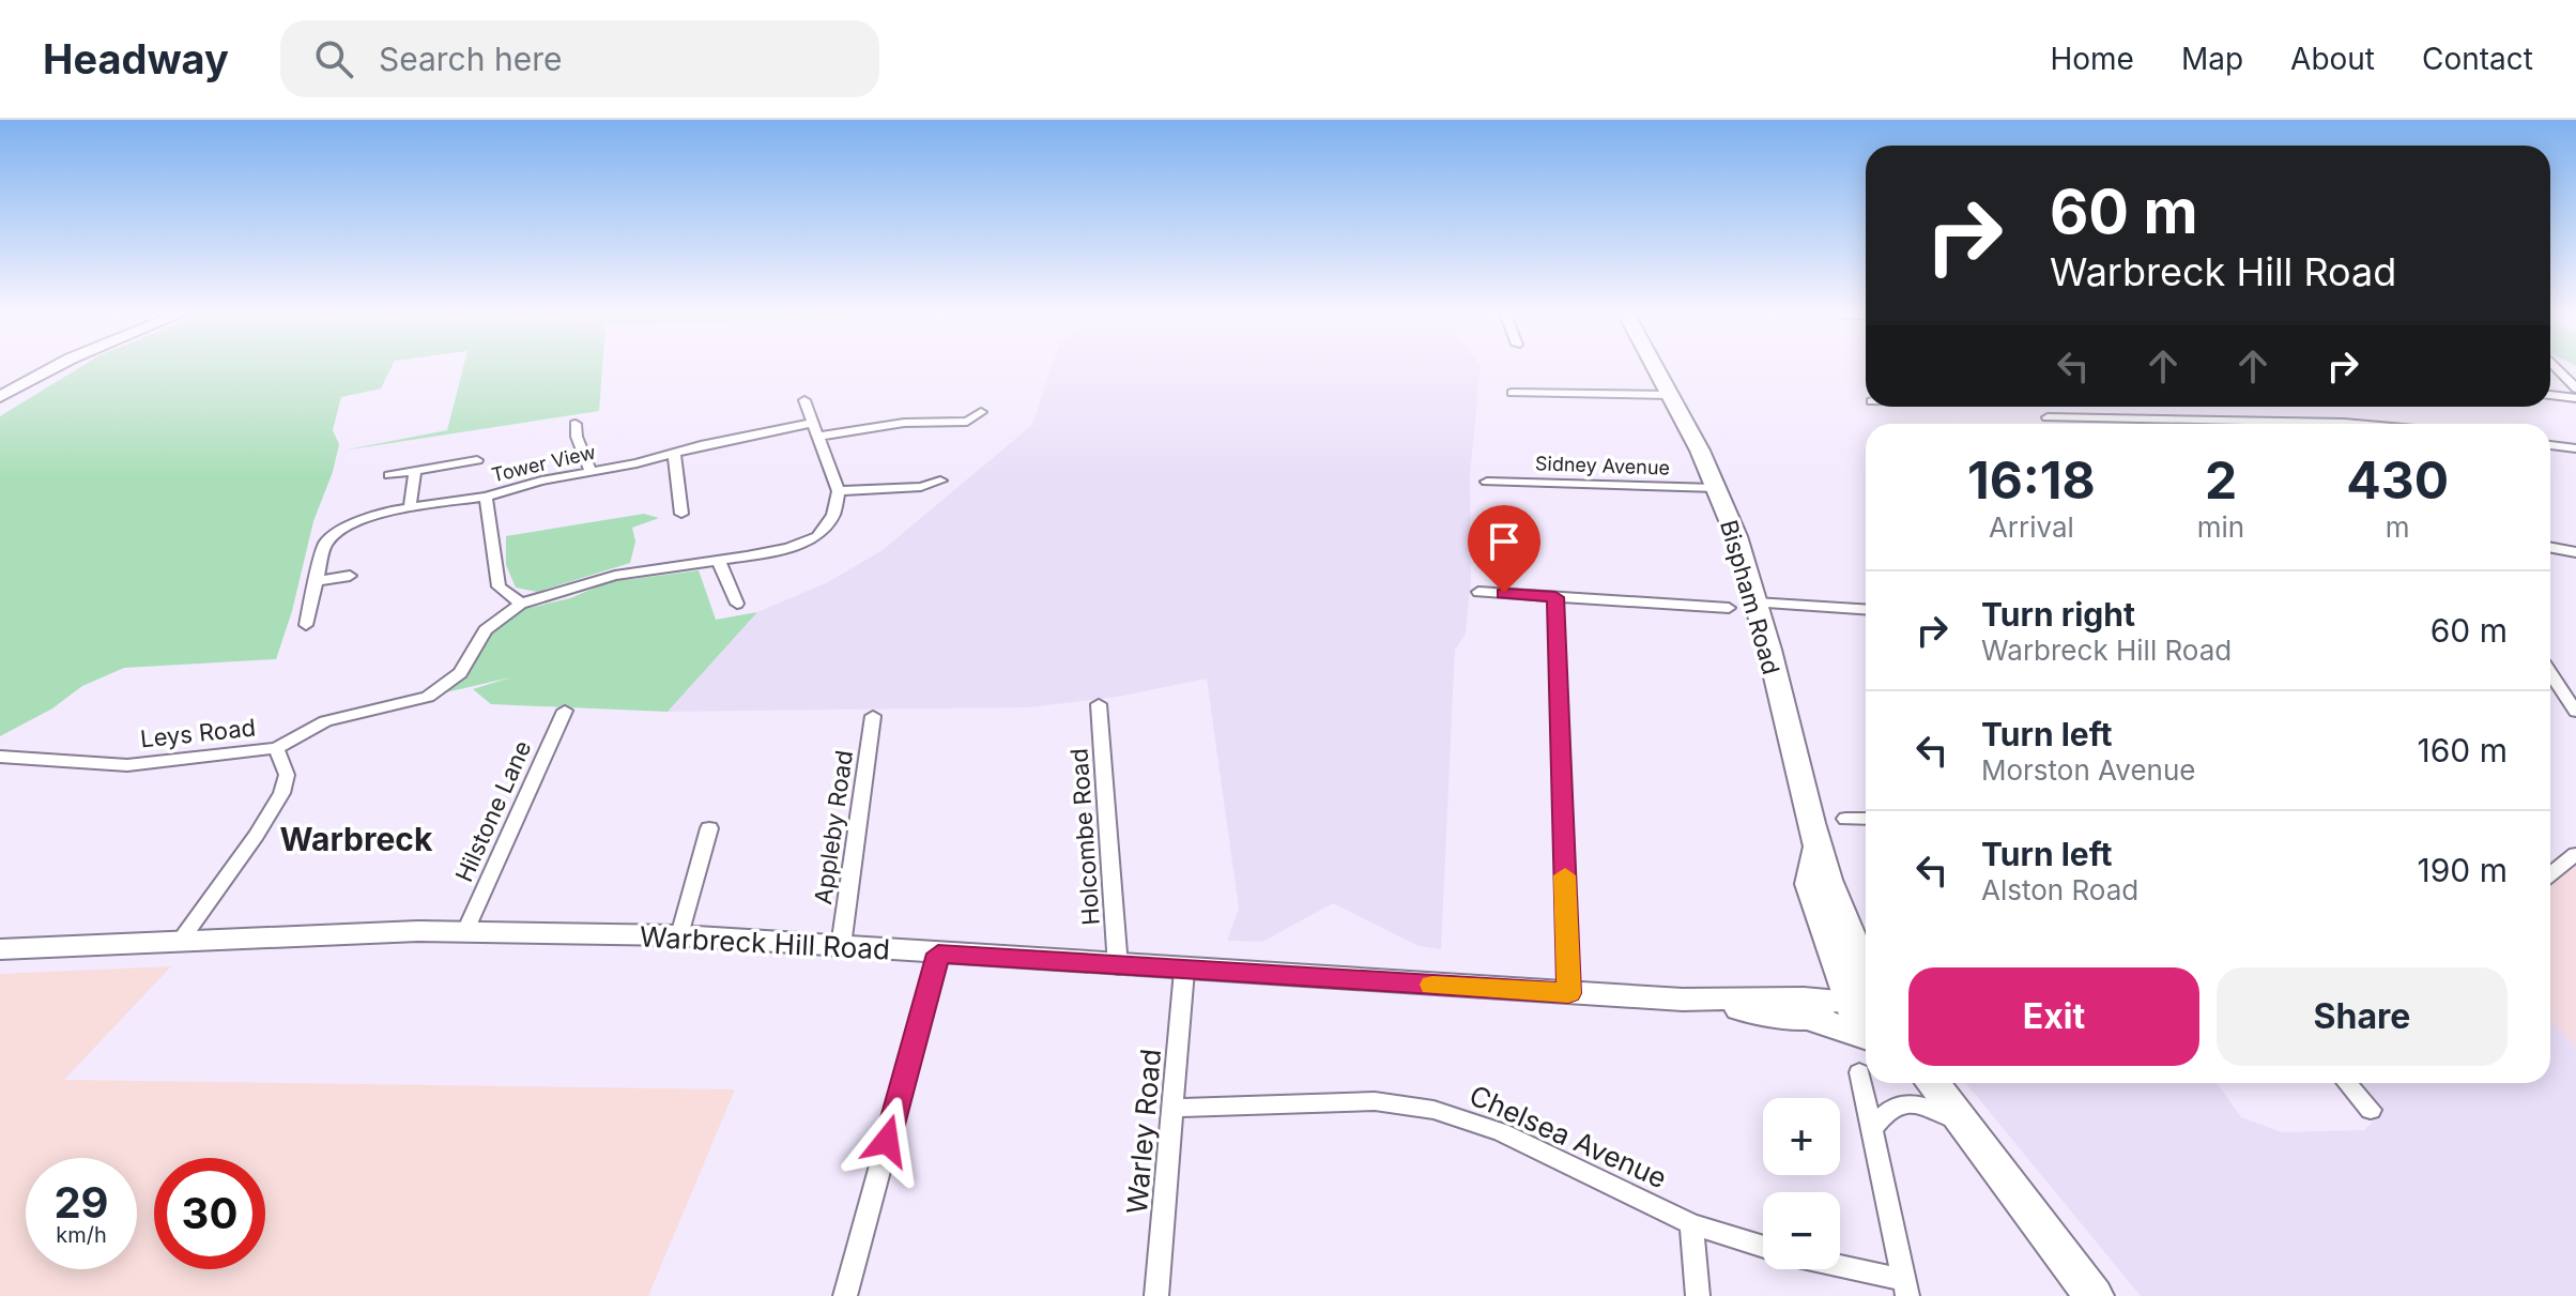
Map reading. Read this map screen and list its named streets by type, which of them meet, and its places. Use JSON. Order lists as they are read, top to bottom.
{
  "streets": {
    "main road": ["Bispham Road", "Warbreck Hill Road"],
    "street": [
      "Tower View",
      "Sidney Avenue",
      "Leys Road",
      "Hilstone Lane",
      "Appleby Road",
      "Holcombe Road",
      "Warley Road",
      "Chelsea Avenue"
    ]
  },
  "crossings": [
    ["Sidney Avenue", "Bispham Road"],
    ["Leys Road", "Warbreck Hill Road"],
    ["Hilstone Lane", "Warbreck Hill Road"],
    ["Appleby Road", "Warbreck Hill Road"],
    ["Holcombe Road", "Warbreck Hill Road"],
    ["Warbreck Hill Road", "Warley Road"],
    ["Warley Road", "Chelsea Avenue"]
  ],
  "districts": ["Warbreck"],
  "page": {
    "header": "Headway",
    "search": "Search here",
    "nav": [
      "Home",
      "Map",
      "About",
      "Contact"
    ],
    "turn": ["60 m", "Warbreck Hill Road"],
    "eta": [
      "16:18",
      "Arrival",
      "2",
      "min",
      "430",
      "m"
    ],
    "list": [
      {
        "name": "Turn right",
        "note": "Warbreck Hill Road",
        "value": "60 m"
      },
      {
        "name": "Turn left",
        "note": "Morston Avenue",
        "value": "160 m"
      },
      {
        "name": "Turn left",
        "note": "Alston Road",
        "value": "190 m"
      }
    ],
    "buttons": ["Exit", "Share"],
    "map_buttons": ["+", "−"],
    "speed": "29 km/h",
    "limit": "30"
  }
}
